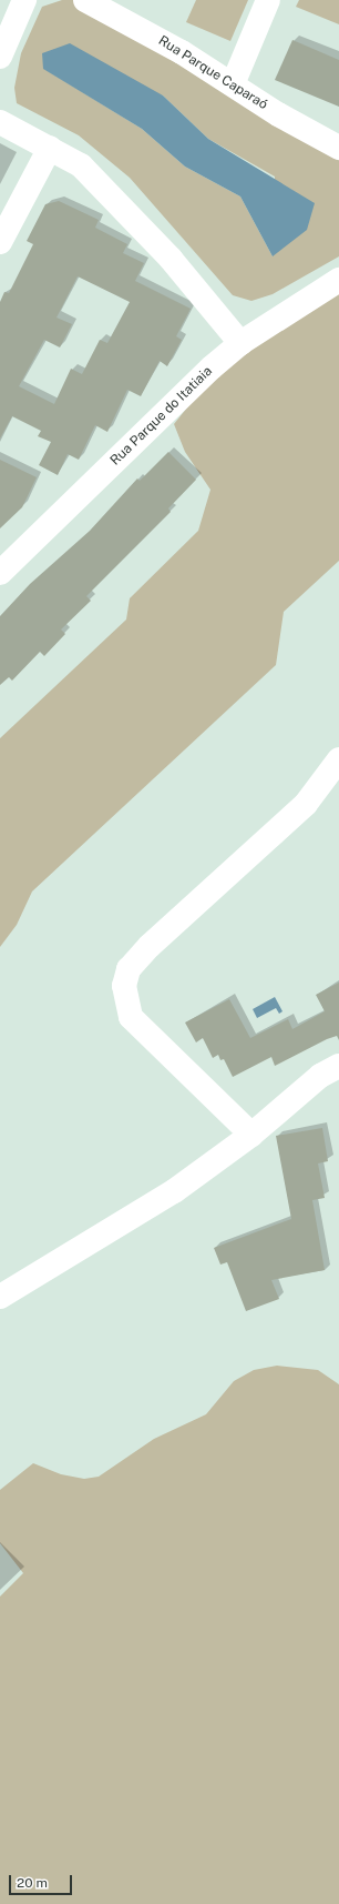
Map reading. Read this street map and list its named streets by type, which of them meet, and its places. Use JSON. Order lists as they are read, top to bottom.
{
  "streets": {
    "street": ["Rua Parque Caparaó", "Rua Parque do Itatiaia"]
  },
  "scale_bar": "20 m"
}
